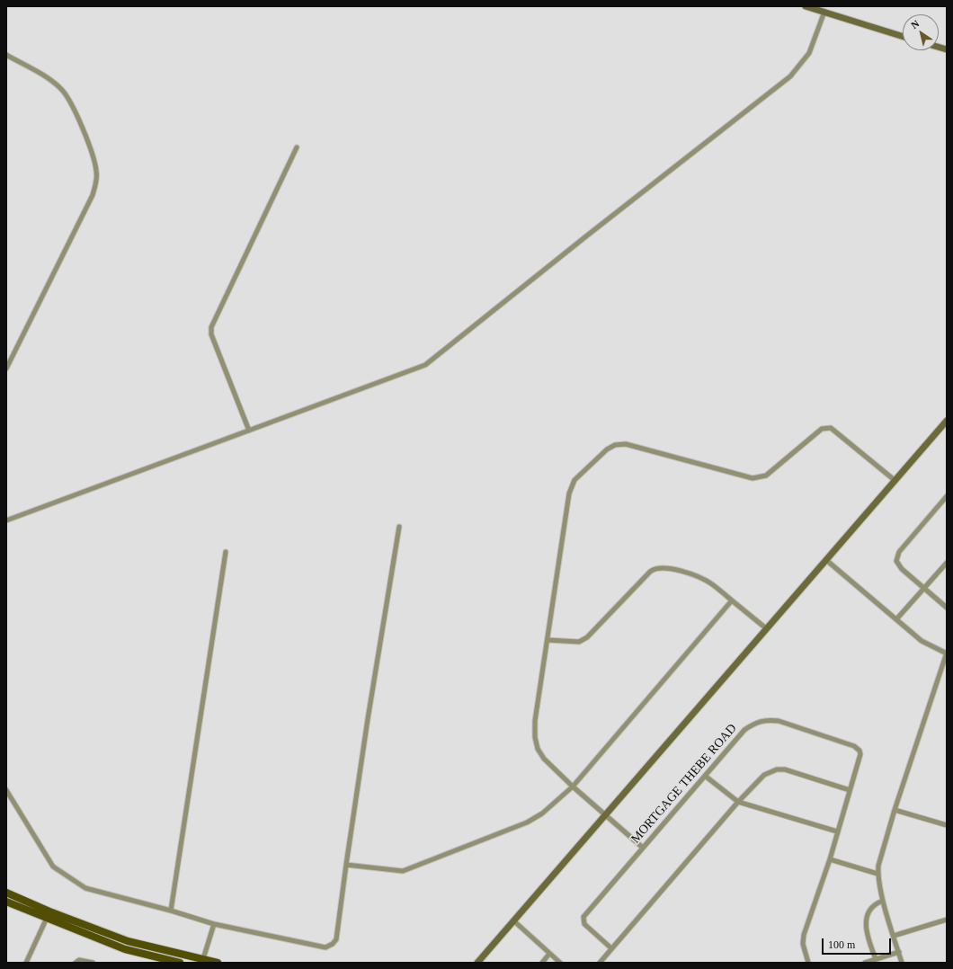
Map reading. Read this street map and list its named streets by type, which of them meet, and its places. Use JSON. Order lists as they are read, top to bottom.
{
  "streets": {
    "street": ["MORTGAGE THEBE ROAD"]
  },
  "scale_bar": "100 m",
  "north": "top left"
}
